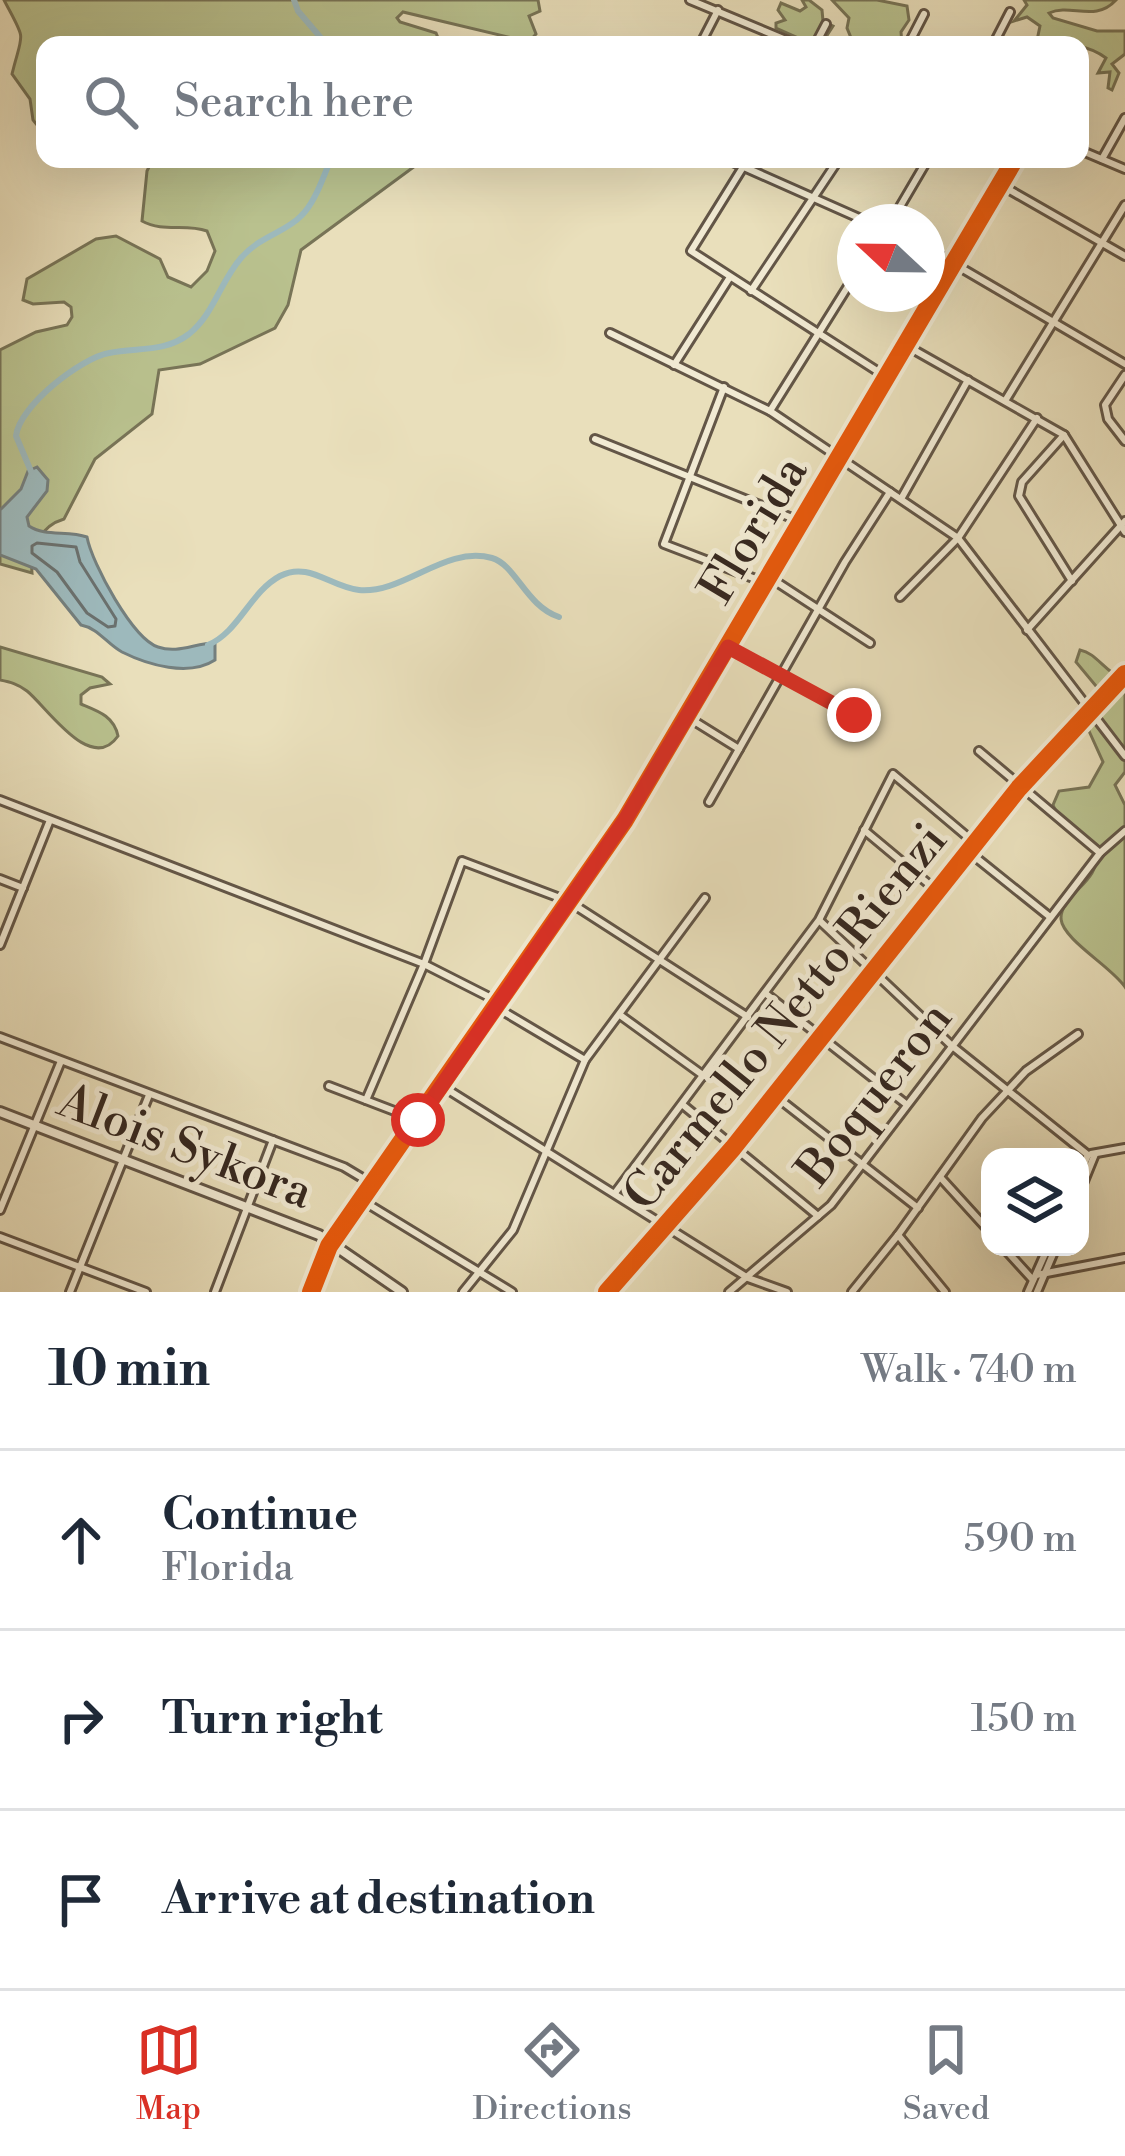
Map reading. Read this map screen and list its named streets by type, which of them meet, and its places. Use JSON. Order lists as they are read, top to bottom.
{
  "streets": {
    "street": [
      "Florida",
      "Carmello Netto Rienzi",
      "Boqueron",
      "Alois Sykora"
    ]
  },
  "crossings": [
    ["Florida", "Alois Sykora"]
  ],
  "north": "left",
  "page": {
    "search": "Search here",
    "heading": ["10 min", "Walk · 740 m"],
    "list": [
      ["Continue", "Florida", "590 m"],
      ["Turn right", "150 m"],
      "Arrive at destination"
    ],
    "nav": ["Map", "Directions", "Saved"]
  }
}
